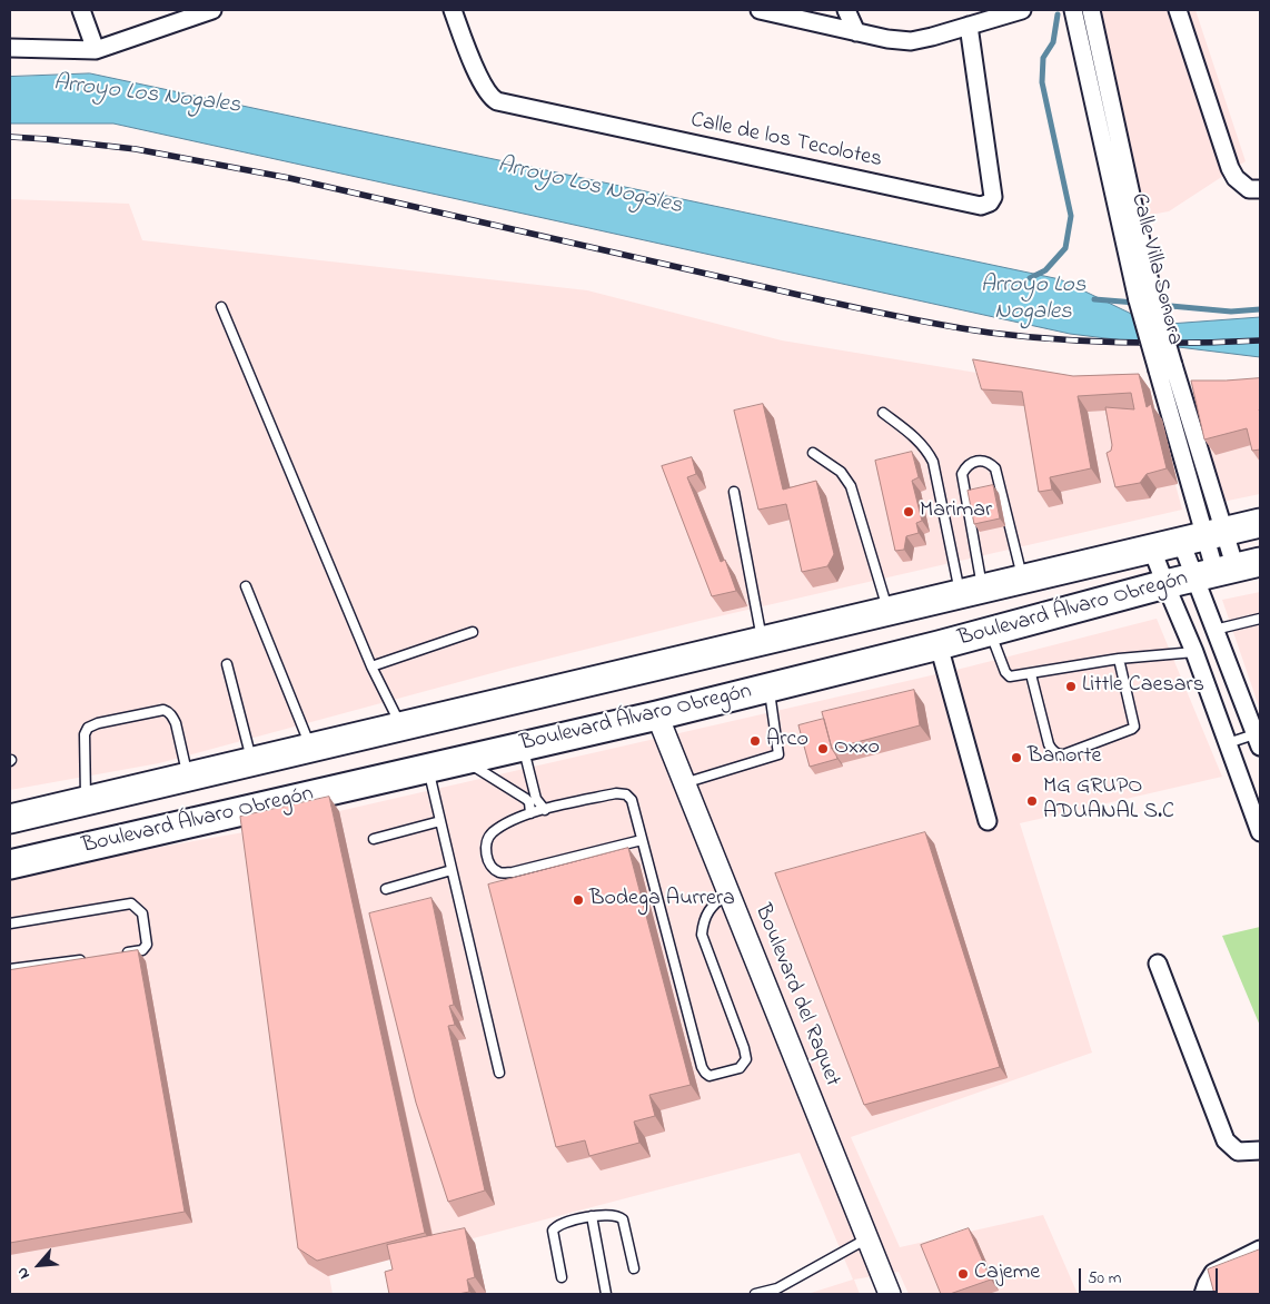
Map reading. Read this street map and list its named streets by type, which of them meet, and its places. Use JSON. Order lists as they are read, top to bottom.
{
  "streets": {
    "highway": ["Boulevard Álvaro Obregón"],
    "street": ["Calle de los Tecolotes", "Calle Villa Sonora", "Boulevard del Raquet"]
  },
  "crossings": [
    ["Calle Villa Sonora", "Boulevard Álvaro Obregón"],
    ["Boulevard Álvaro Obregón", "Boulevard del Raquet"]
  ],
  "water": ["Arroyo Los Nogales"],
  "places": [
    "Marimar",
    "Little Caesars",
    "Arco",
    "Oxxo",
    "Banorte",
    "MG GRUPO ADUANAL S.C",
    "Bodega Aurrera",
    "Cajeme"
  ],
  "scale_bar": "50 m",
  "north": "bottom left"
}
